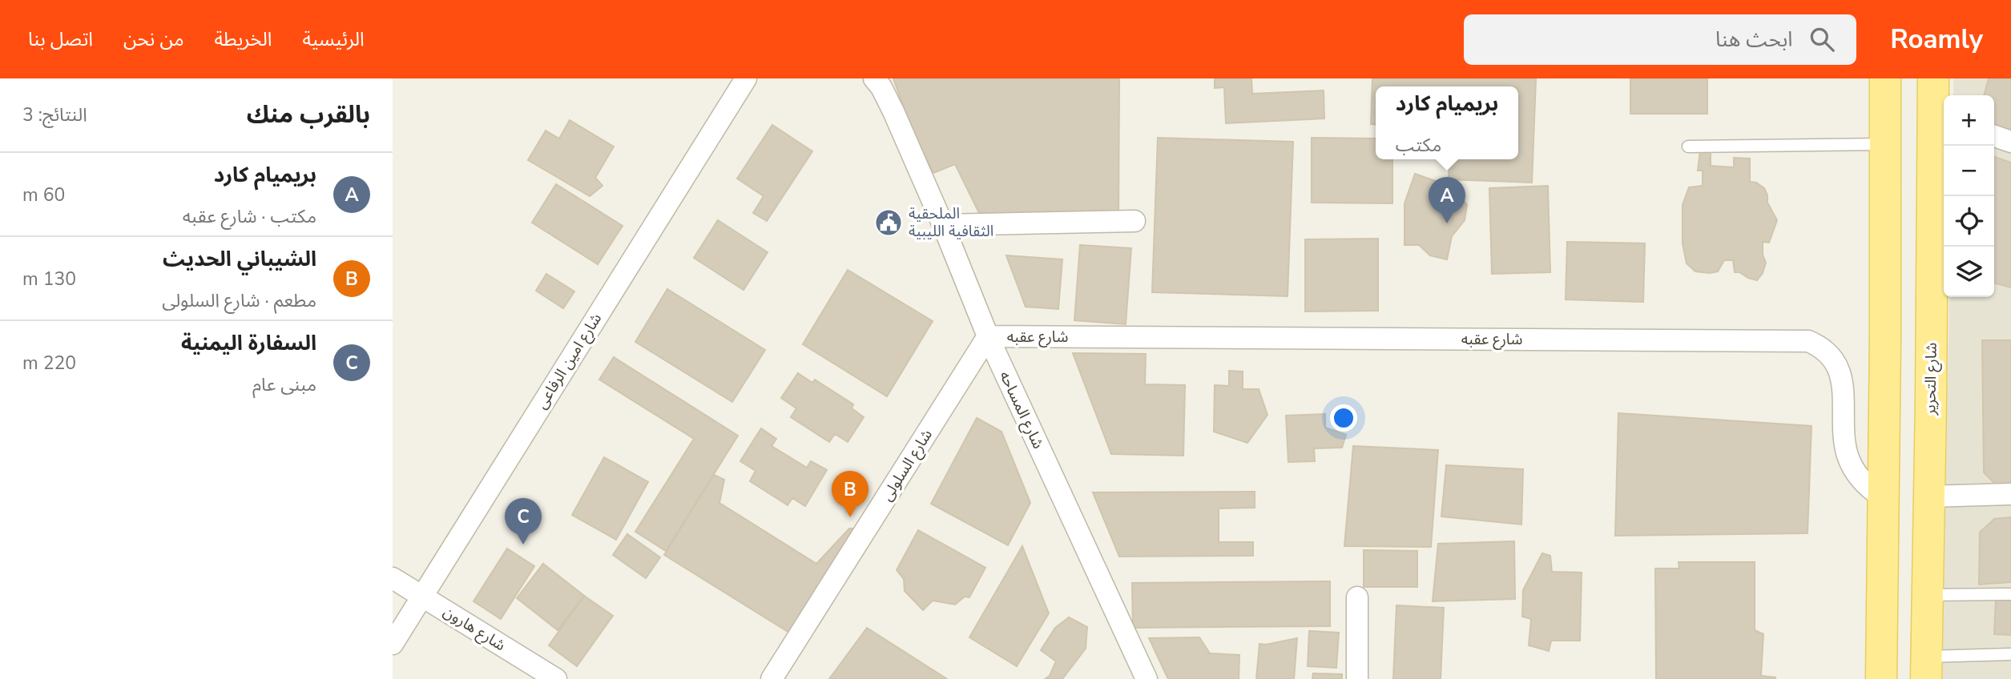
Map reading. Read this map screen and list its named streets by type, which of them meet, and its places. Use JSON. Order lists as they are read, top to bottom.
{
  "streets": {
    "main road": ["شارع التحرير"],
    "street": [
      "شارع عقبه",
      "شارع امين الرفاعى",
      "شارع المساحه",
      "شارع السلولى",
      "شارع هارون"
    ]
  },
  "crossings": [
    ["شارع عقبه", "شارع المساحه"],
    ["شارع عقبه", "شارع السلولى"],
    ["شارع امين الرفاعى", "شارع هارون"],
    ["شارع المساحه", "شارع السلولى"]
  ],
  "places": {
    "public building": ["الملحقية الثقافية الليبية"]
  },
  "page": {
    "header": "Roamly",
    "search": "ابحث هنا",
    "nav": [
      "الرئيسية",
      "الخريطة",
      "من نحن",
      "اتصل بنا"
    ],
    "heading": ["بالقرب منك", "النتائج: 3"],
    "popup": ["بريميام كارد", "مكتب"],
    "map_buttons": ["+", "−"],
    "list": [
      {
        "mark": "A",
        "name": "بريميام كارد",
        "note": "مكتب · شارع عقبه",
        "value": "60 m"
      },
      {
        "mark": "B",
        "name": "الشيباني الحديث",
        "note": "مطعم · شارع السلولى",
        "value": "130 m"
      },
      {
        "mark": "C",
        "name": "السفارة اليمنية",
        "note": "مبنى عام",
        "value": "220 m"
      }
    ],
    "pins": ["A", "B", "C"]
  }
}
